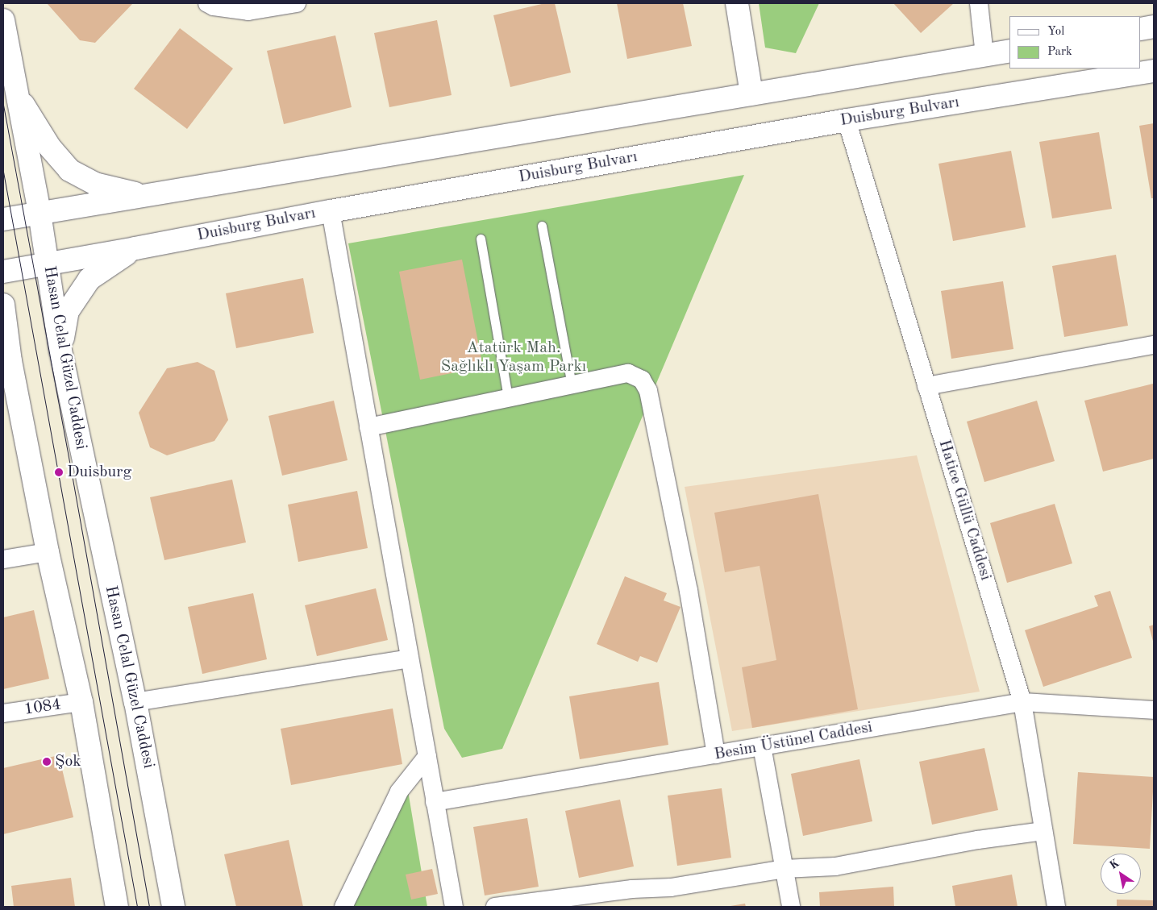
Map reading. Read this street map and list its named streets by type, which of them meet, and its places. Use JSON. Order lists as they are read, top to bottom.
{
  "streets": {
    "main road": ["Duisburg Bulvarı", "Hasan Celal Güzel Caddesi"],
    "street": ["Hatice Güllü Caddesi", "1084", "Besim Üstünel Caddesi"]
  },
  "crossings": [
    ["Duisburg Bulvarı", "Hasan Celal Güzel Caddesi"],
    ["Duisburg Bulvarı", "Hatice Güllü Caddesi"],
    ["Hatice Güllü Caddesi", "Besim Üstünel Caddesi"]
  ],
  "parks": ["Atatürk Mah. Sağlıklı Yaşam Parkı"],
  "places": ["Duisburg", "Şok"],
  "legend": ["Yol", "Park"],
  "north": "top left"
}
